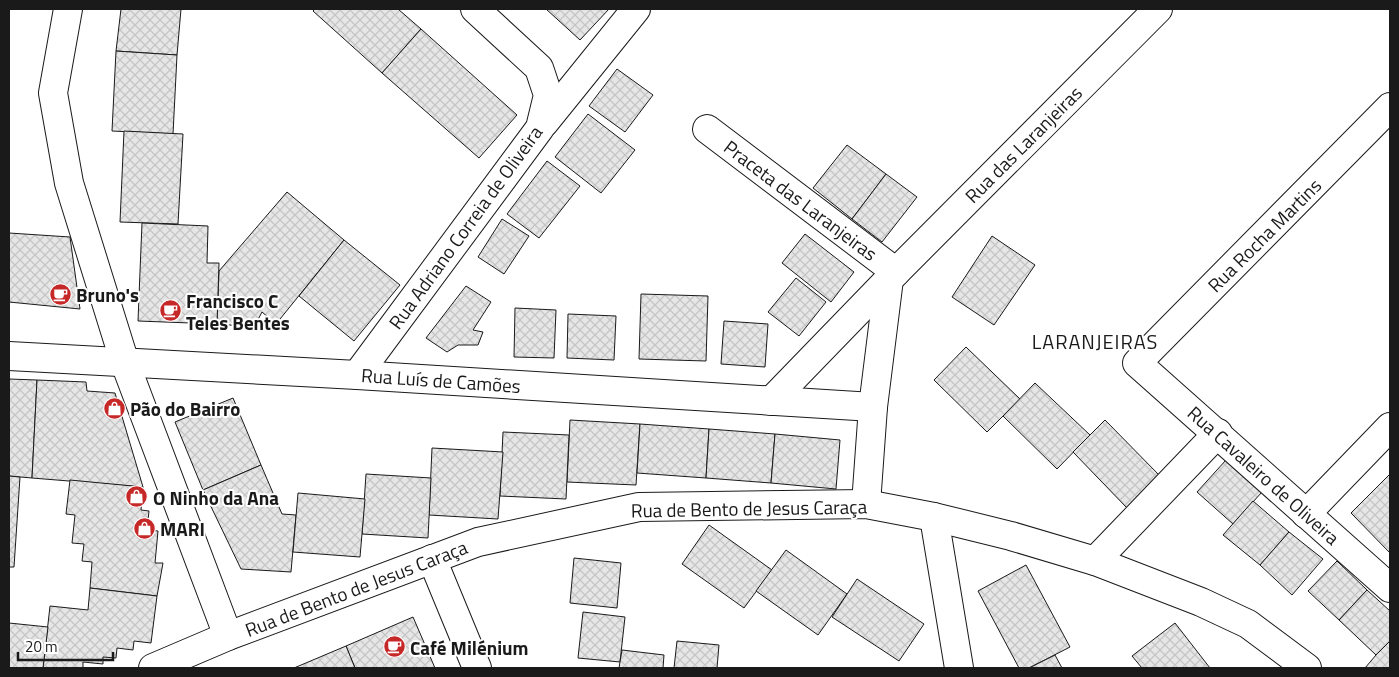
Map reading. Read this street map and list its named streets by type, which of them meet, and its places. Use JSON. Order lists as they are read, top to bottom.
{
  "streets": {
    "street": [
      "Rua das Laranjeiras",
      "Praceta das Laranjeiras",
      "Rua Adriano Correia de Oliveira",
      "Rua Rocha Martins",
      "Rua Luís de Camões",
      "Rua Cavaleiro de Oliveira",
      "Rua de Bento de Jesus Caraça"
    ]
  },
  "crossings": [
    ["Rua das Laranjeiras", "Praceta das Laranjeiras"],
    ["Rua das Laranjeiras", "Rua Luís de Camões"],
    ["Rua Adriano Correia de Oliveira", "Rua Luís de Camões"],
    ["Rua Rocha Martins", "Rua Cavaleiro de Oliveira"]
  ],
  "districts": ["LARANJEIRAS"],
  "places": {
    "cafe": ["Bruno's", "Francisco C Teles Bentes", "Café Milénium"],
    "shop": ["Pão do Bairro", "O Ninho da Ana", "MARI"]
  },
  "scale_bar": "20 m"
}
